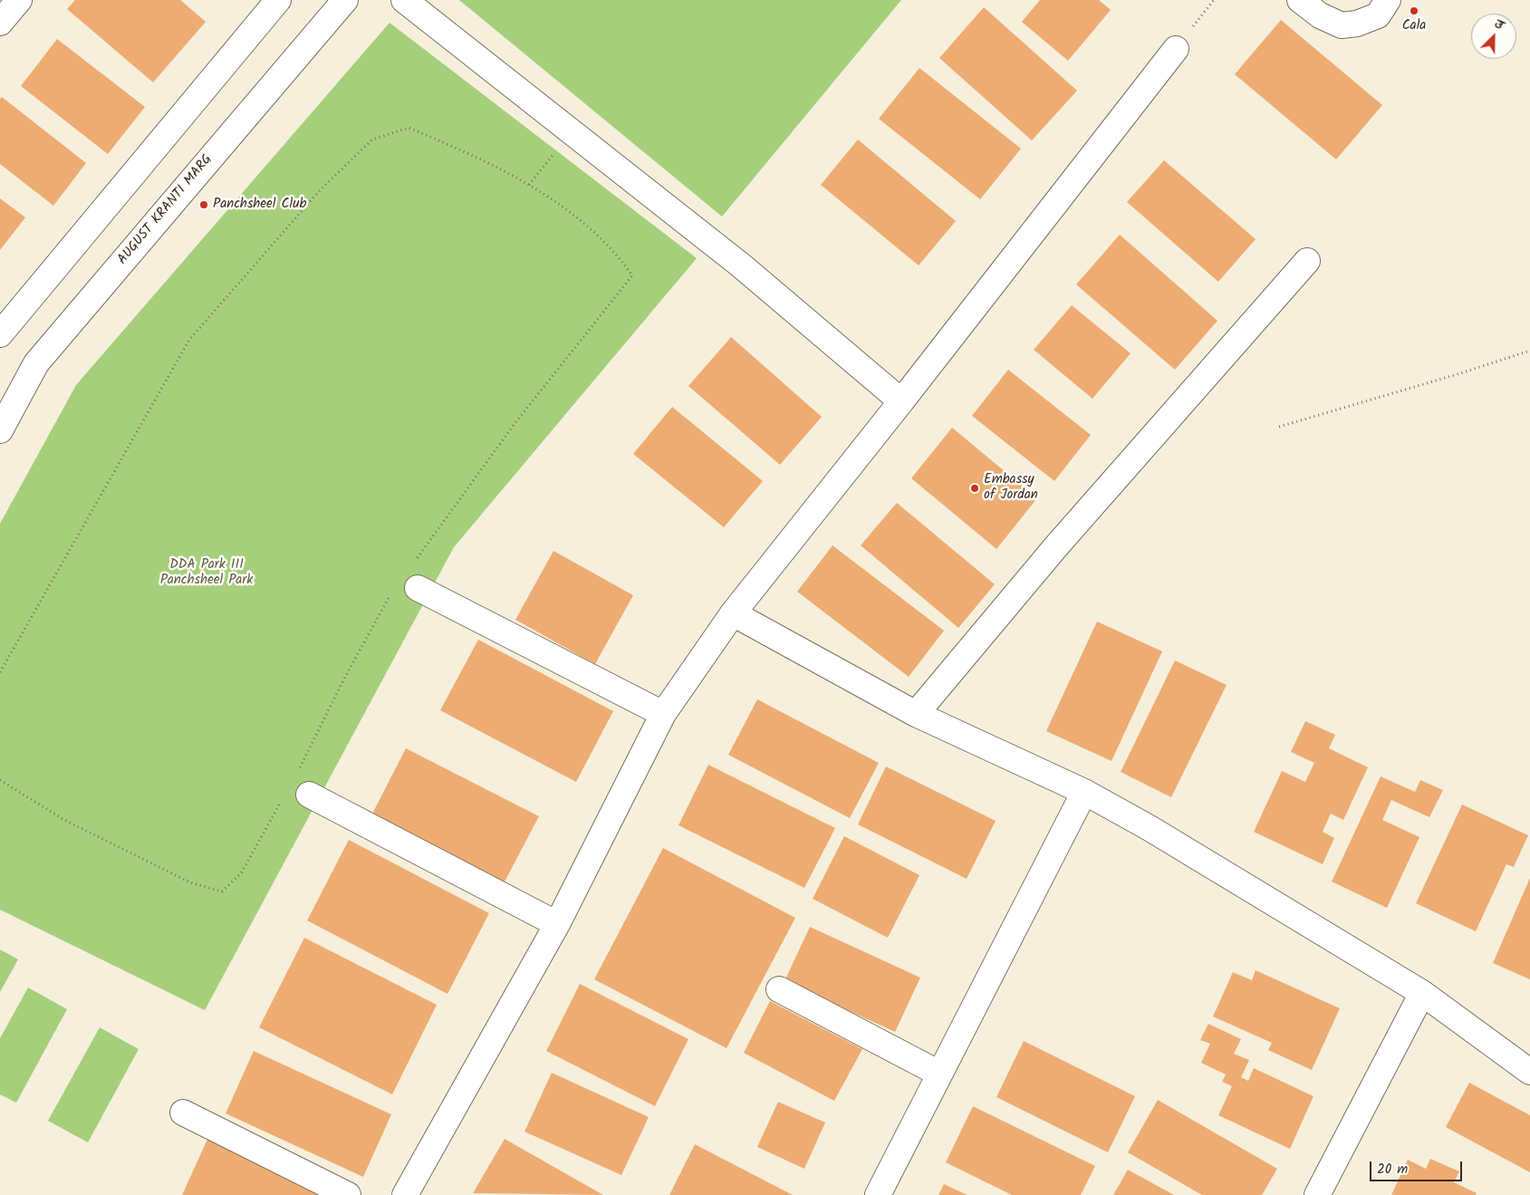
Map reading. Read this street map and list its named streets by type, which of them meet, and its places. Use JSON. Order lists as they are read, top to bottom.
{
  "streets": {
    "street": ["AUGUST KRANTI MARG"]
  },
  "parks": ["DDA Park III Panchsheel Park"],
  "places": ["Cala", "Panchsheel Club", "Embassy of Jordan"],
  "scale_bar": "20 m",
  "north": "top right"
}
